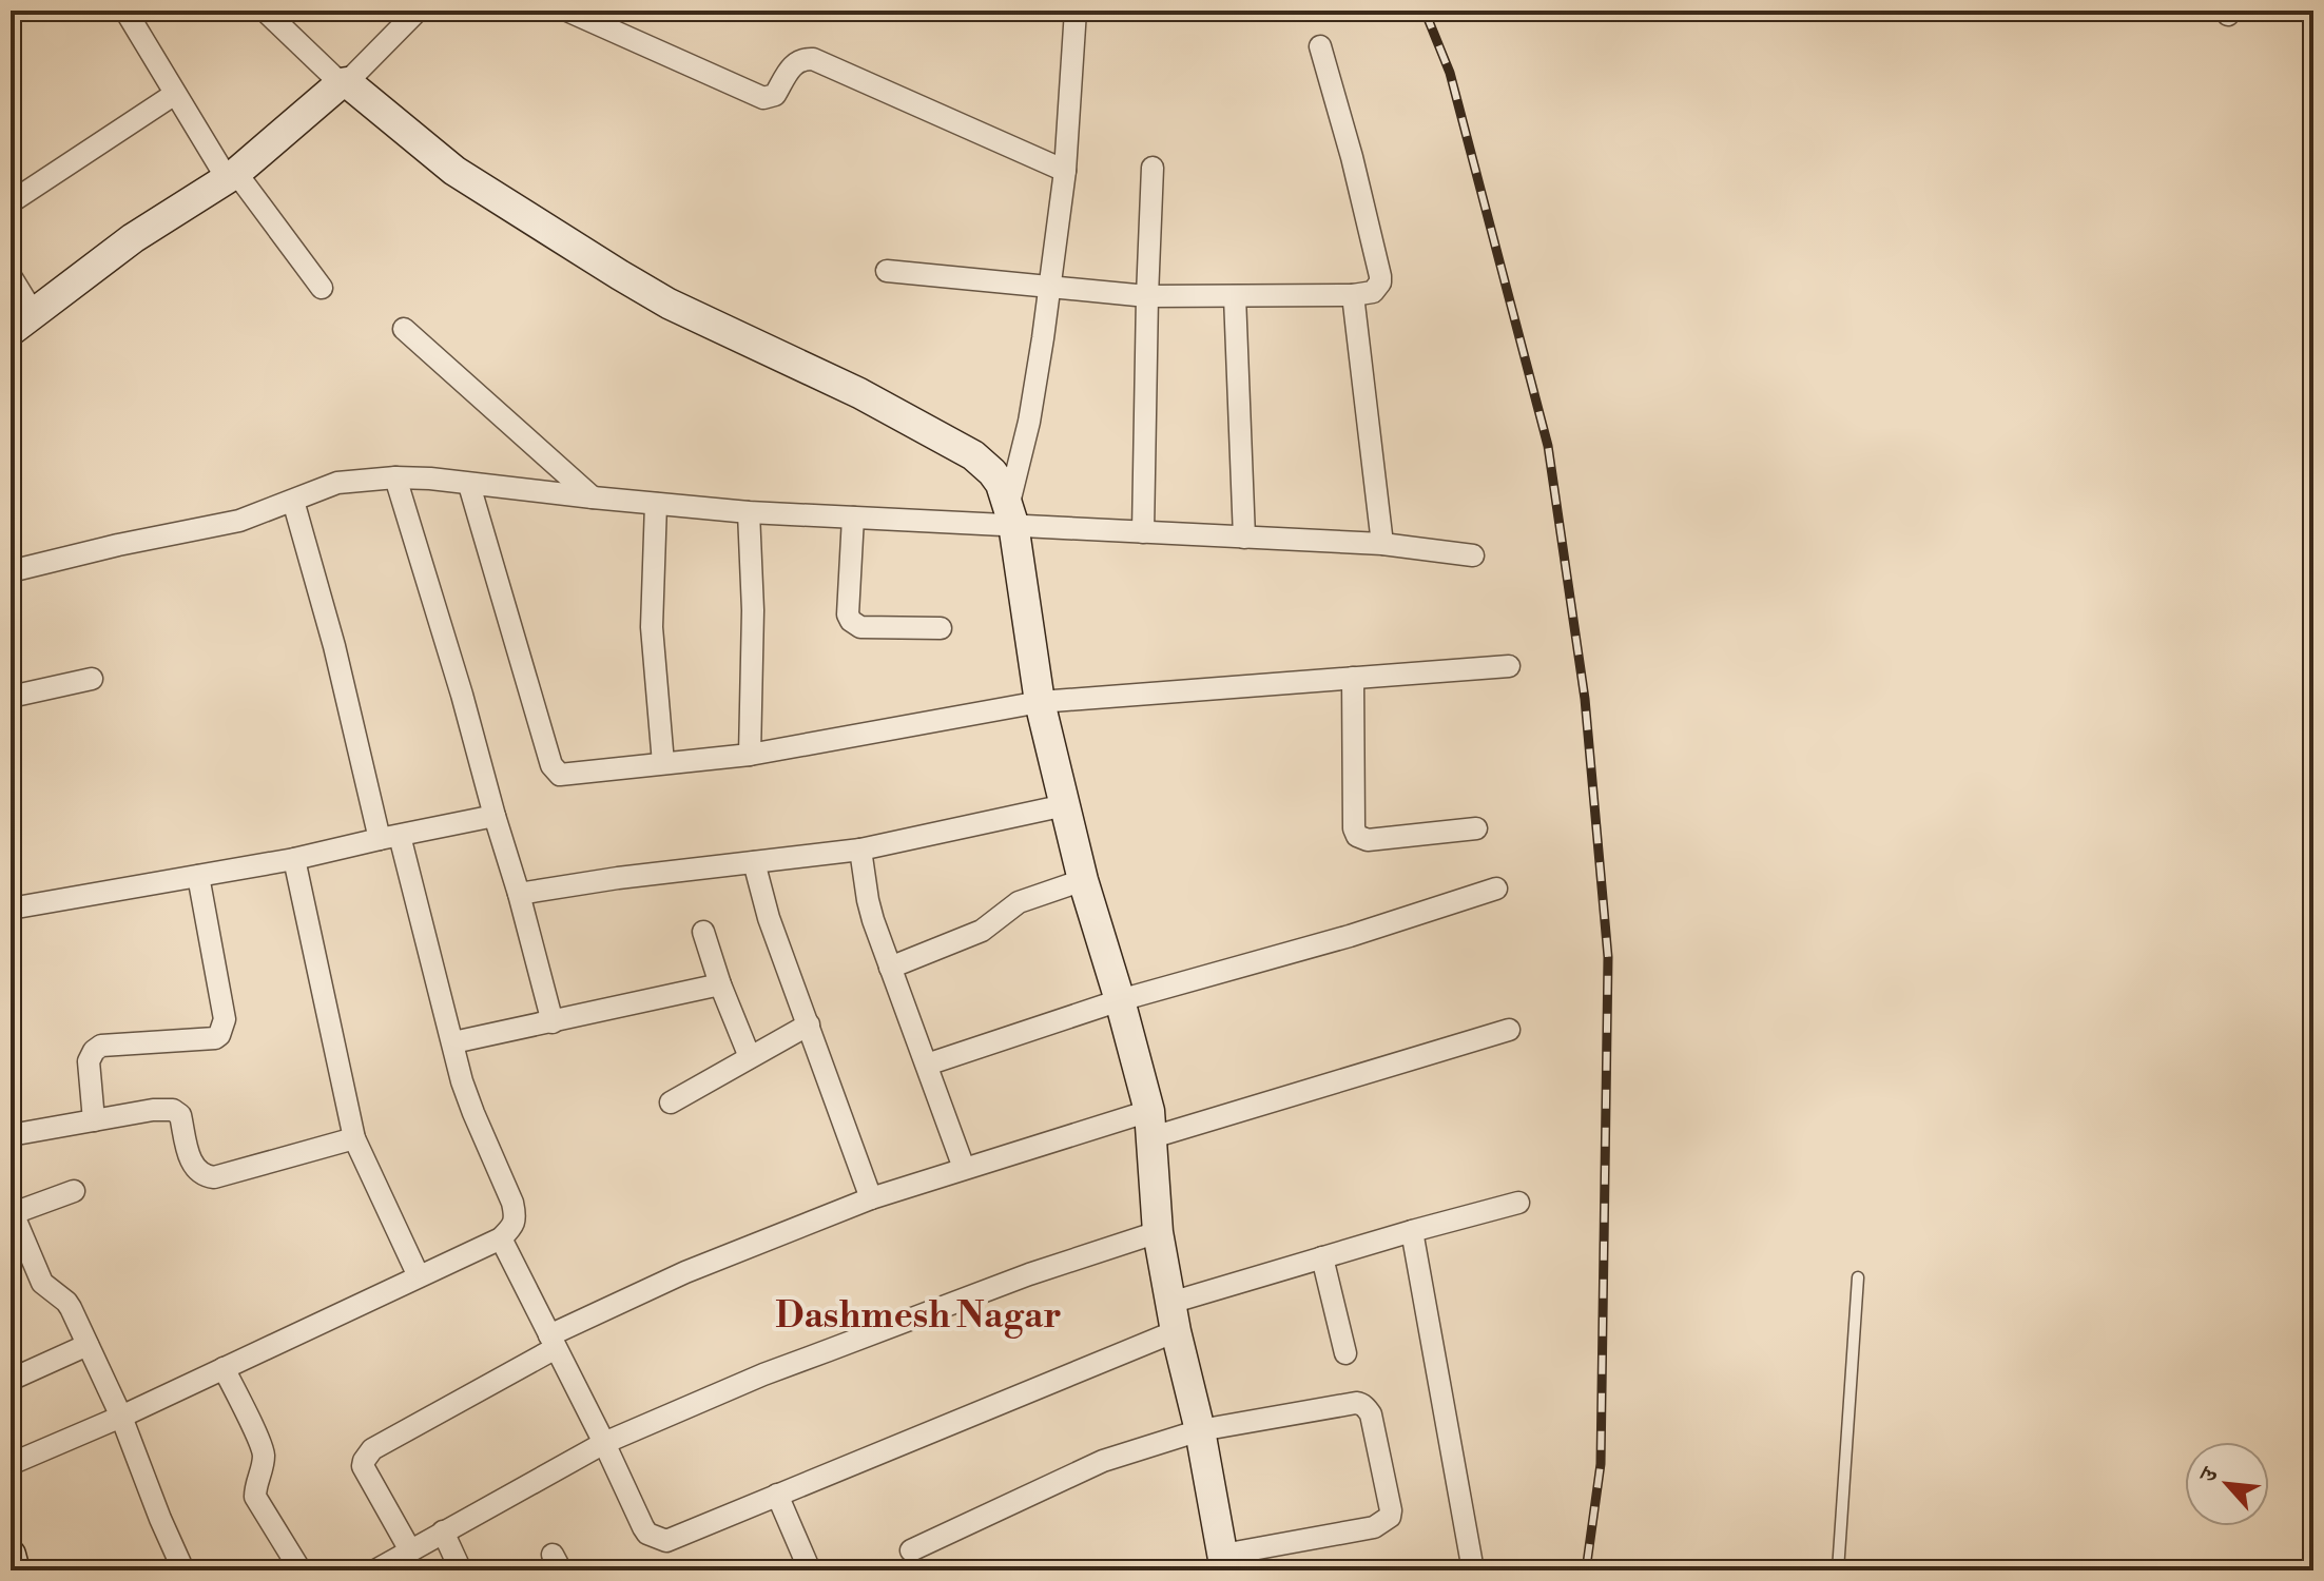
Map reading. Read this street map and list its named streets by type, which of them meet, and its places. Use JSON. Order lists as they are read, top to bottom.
{
  "districts": ["Dashmesh Nagar"],
  "north": "top left"
}
